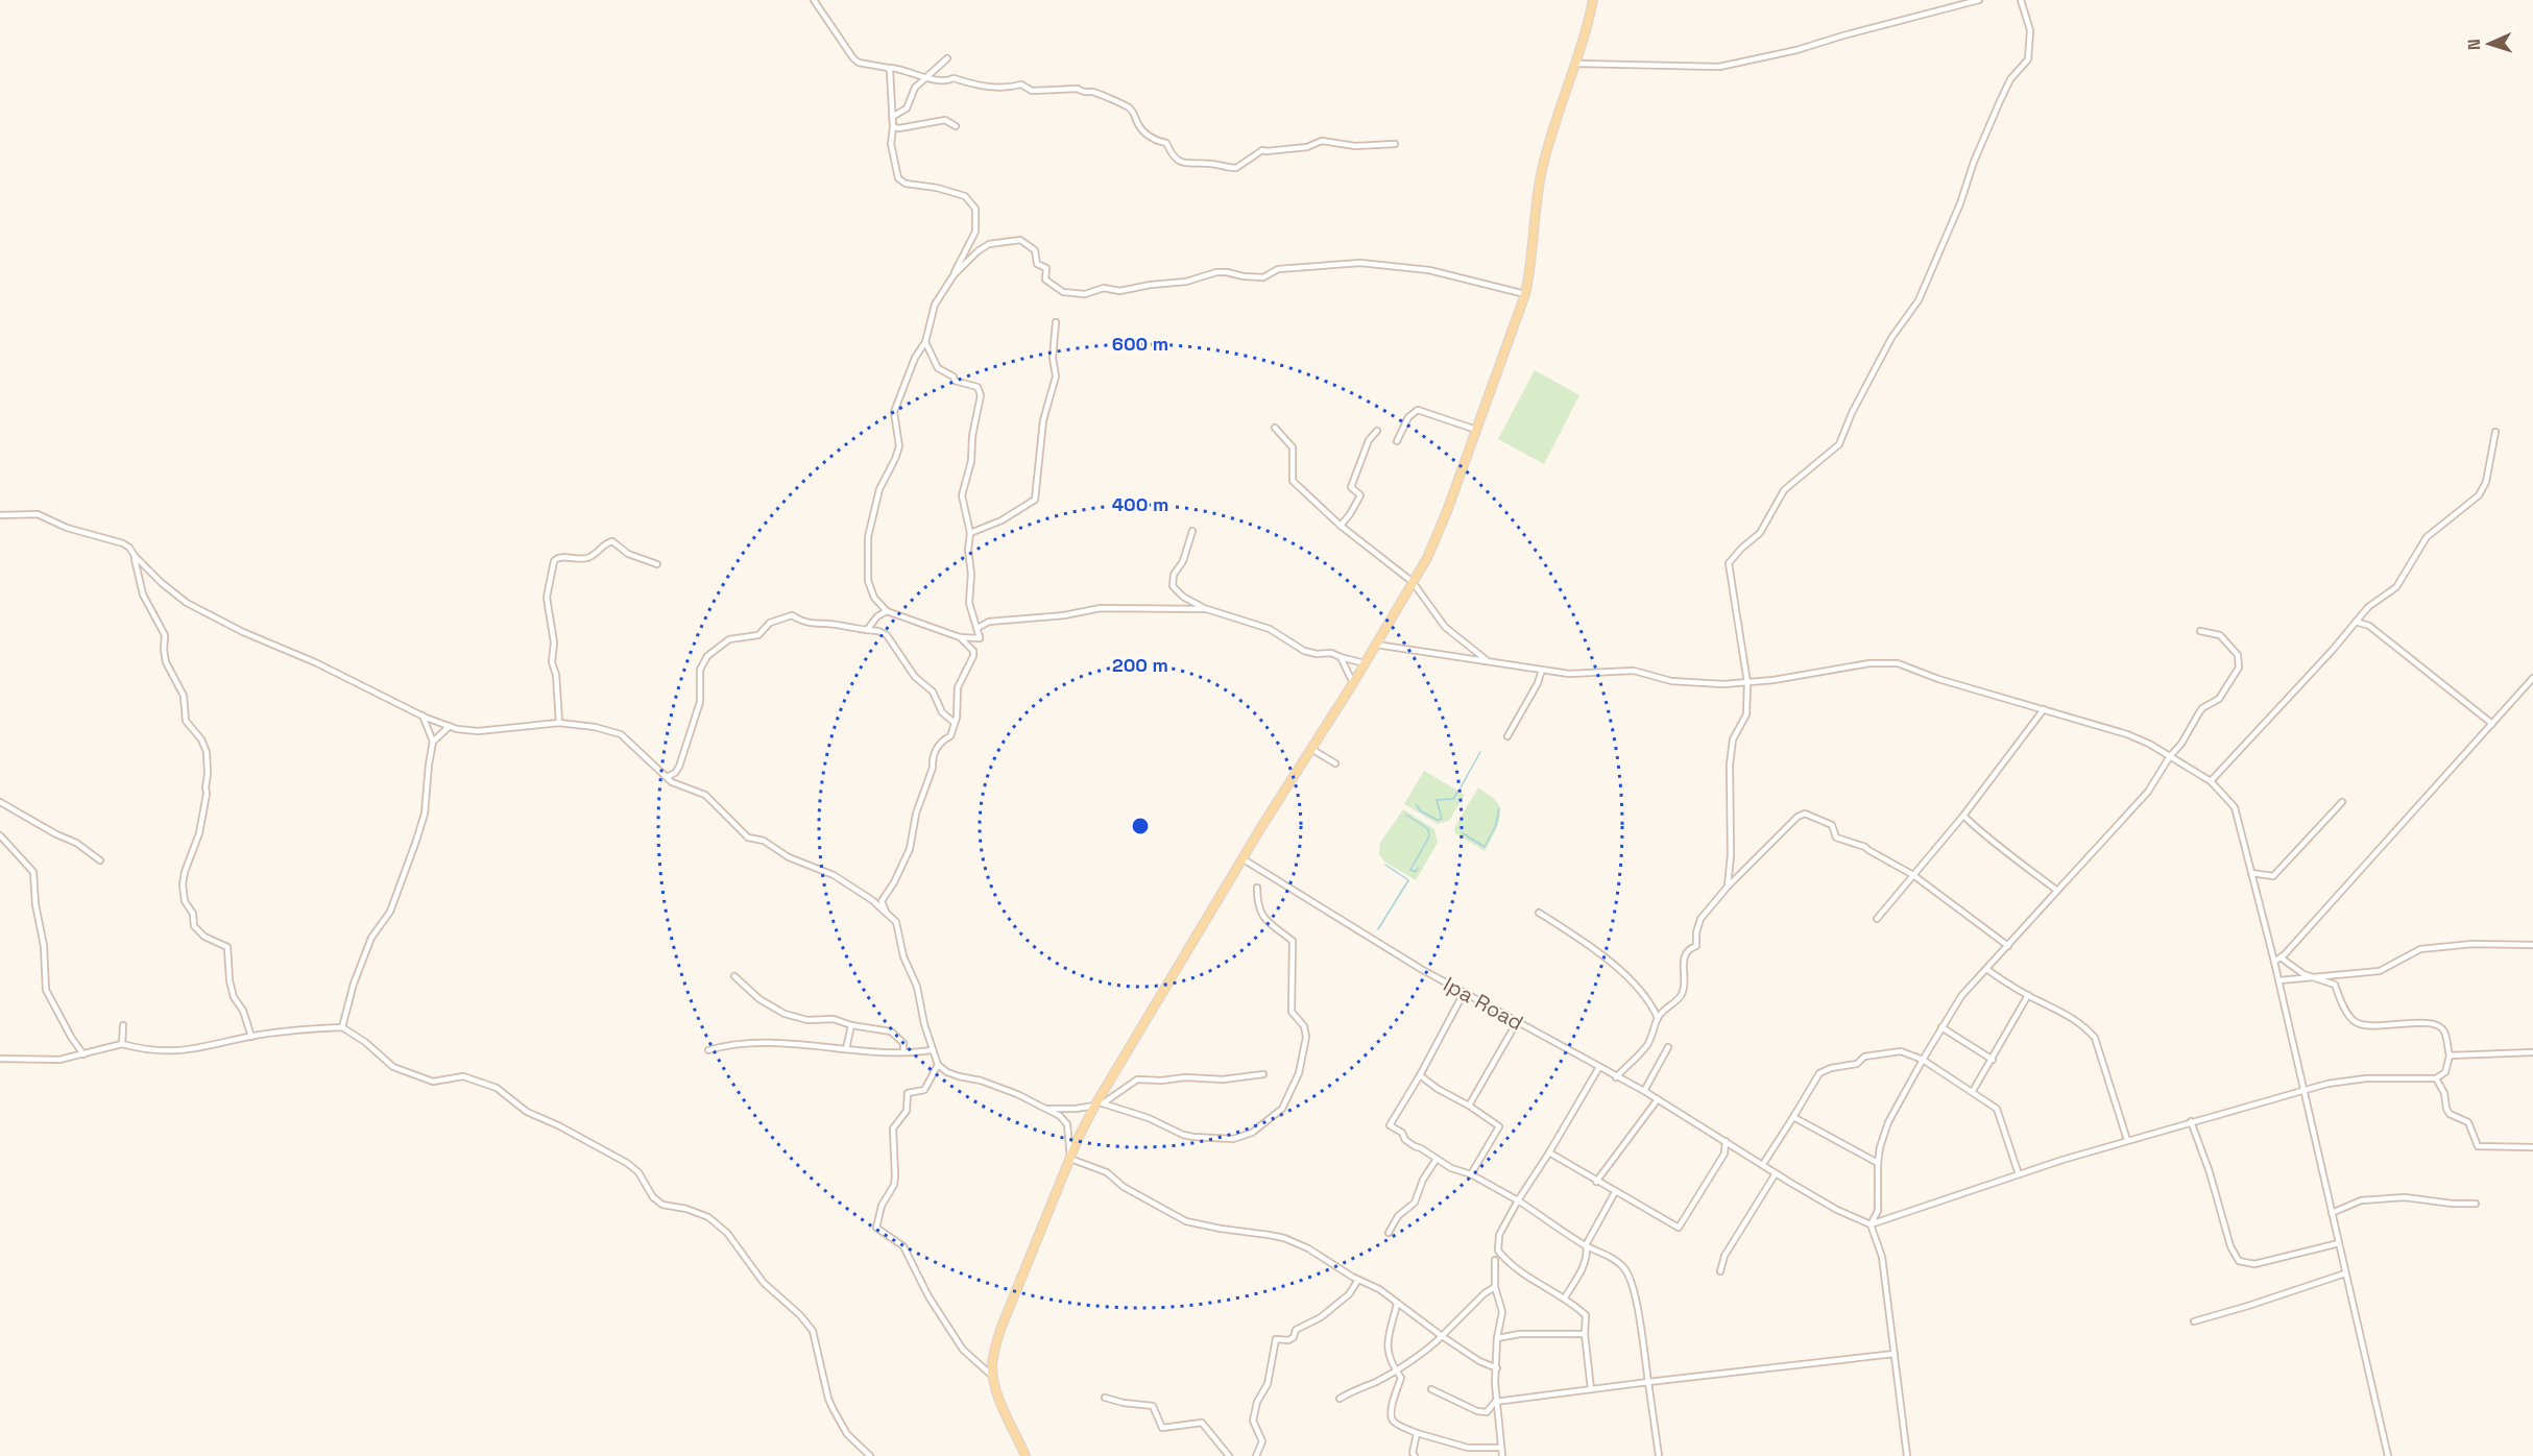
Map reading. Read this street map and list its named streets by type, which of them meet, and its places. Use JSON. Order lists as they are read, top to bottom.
{
  "streets": {
    "street": ["Ipa Road"]
  },
  "north": "left",
  "rings": ["600 m", "400 m", "200 m"]
}
